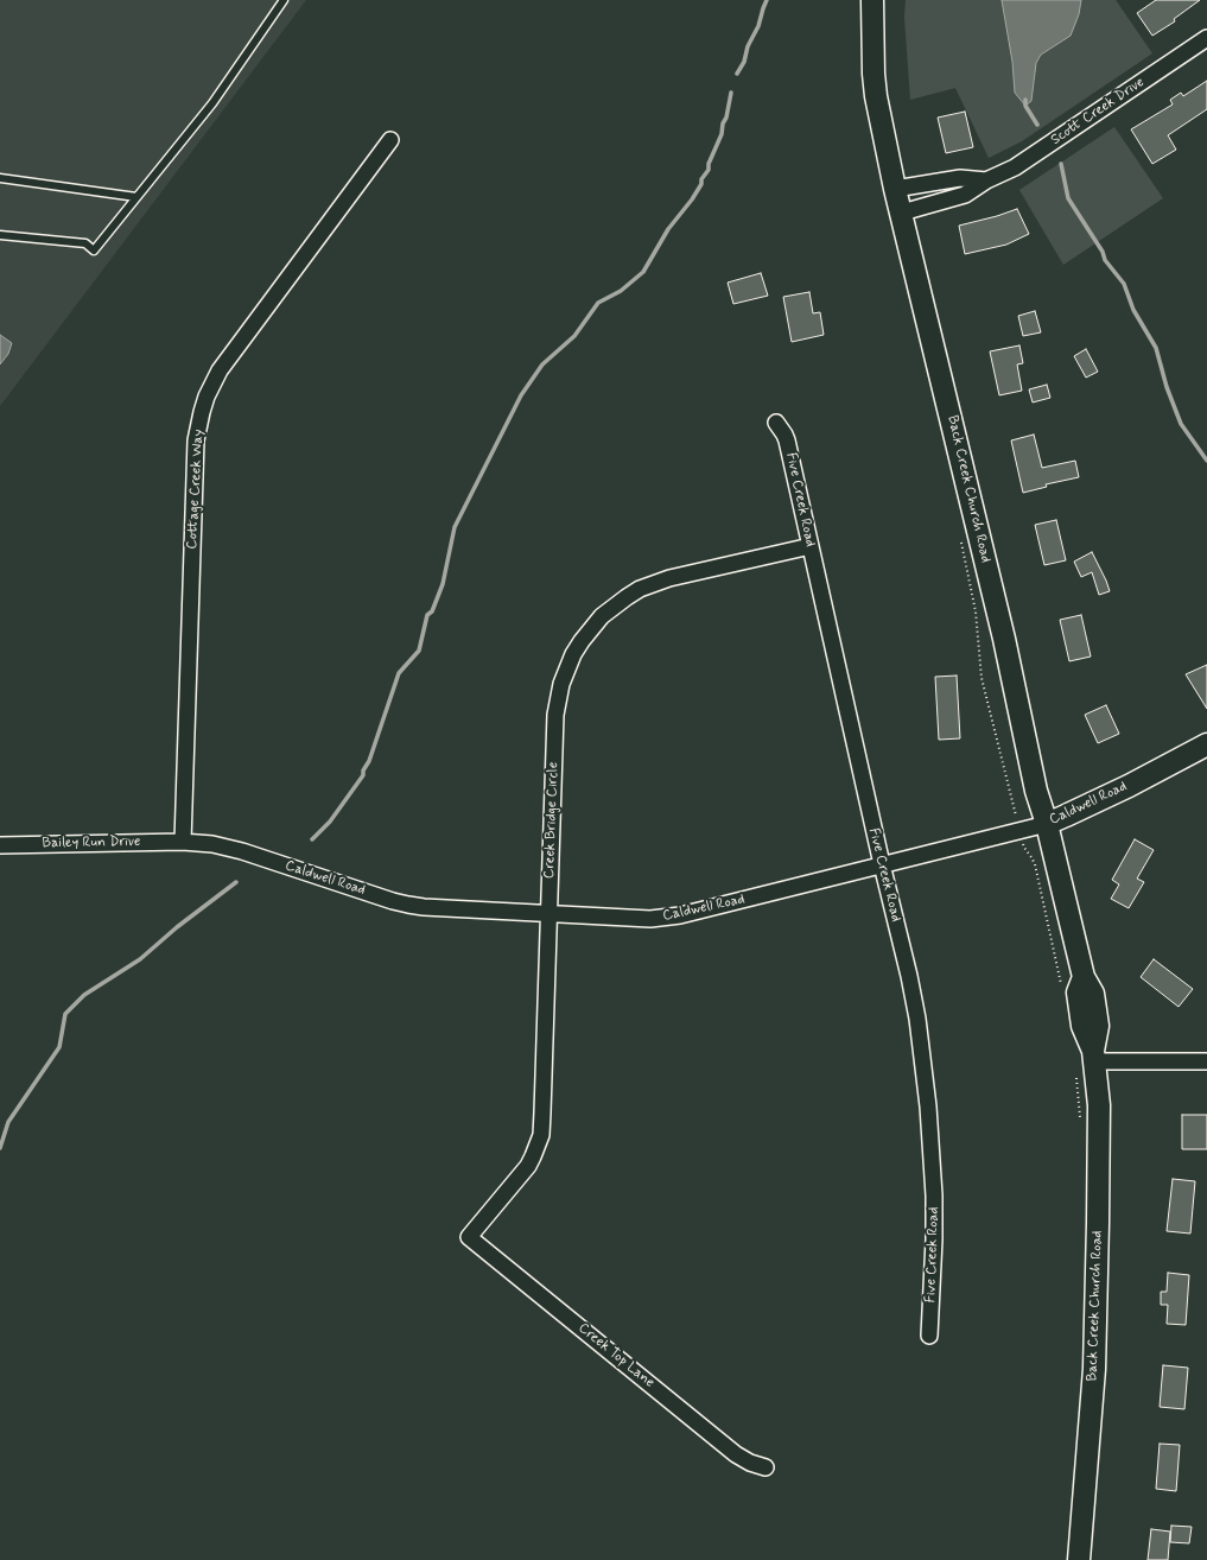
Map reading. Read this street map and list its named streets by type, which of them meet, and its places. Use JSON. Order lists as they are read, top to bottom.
{
  "streets": {
    "street": [
      "Scott Creek Drive",
      "Cottage Creek Way",
      "Back Creek Church Road",
      "Five Creek Road",
      "Caldwell Road",
      "Creek Bridge Circle",
      "Bailey Run Drive",
      "Creek Top Lane"
    ]
  },
  "crossings": [
    ["Scott Creek Drive", "Back Creek Church Road"],
    ["Cottage Creek Way", "Caldwell Road"],
    ["Cottage Creek Way", "Bailey Run Drive"],
    ["Back Creek Church Road", "Caldwell Road"],
    ["Five Creek Road", "Caldwell Road"],
    ["Five Creek Road", "Creek Bridge Circle"],
    ["Caldwell Road", "Creek Bridge Circle"],
    ["Caldwell Road", "Bailey Run Drive"],
    ["Creek Bridge Circle", "Creek Top Lane"]
  ]
}
